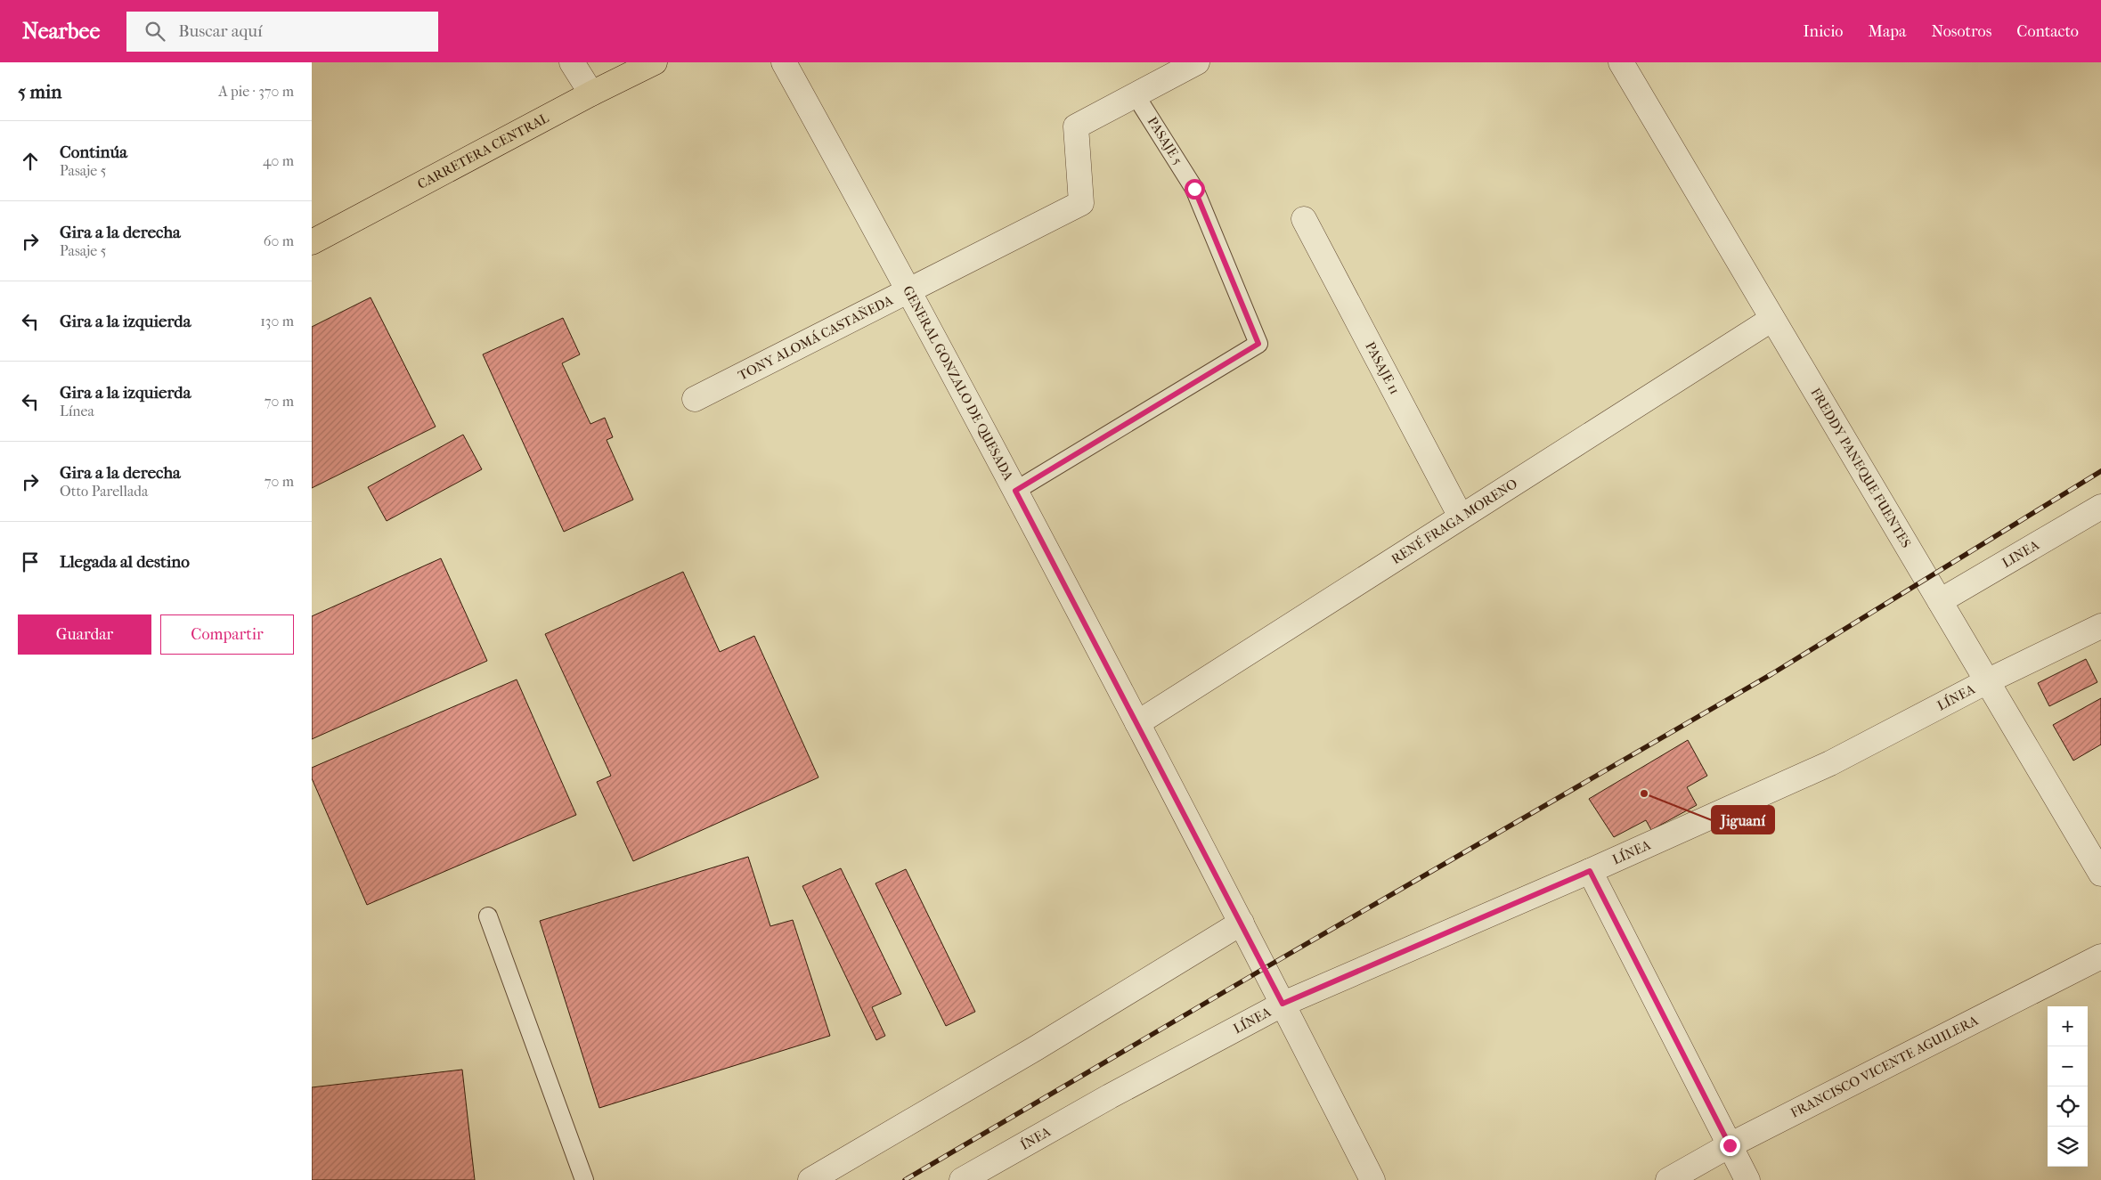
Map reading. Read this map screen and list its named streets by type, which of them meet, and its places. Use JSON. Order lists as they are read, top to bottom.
{
  "streets": {
    "highway": ["CARRETERA CENTRAL"],
    "street": [
      "TONY ALOMÁ CASTAÑEDA",
      "PASAJE 11",
      "GENERAL GONZALO DE QUESADA",
      "FREDDY PANEQUE FUENTES",
      "RENÉ FRAGA MORENO",
      "LINEA",
      "LÍNEA",
      "FRANCISCO VICENTE AGUILERA",
      "ÍNEA"
    ],
    "lane": ["PASAJE 5"]
  },
  "crossings": [
    ["PASAJE 5", "TONY ALOMÁ CASTAÑEDA"],
    ["PASAJE 5", "GENERAL GONZALO DE QUESADA"],
    ["TONY ALOMÁ CASTAÑEDA", "GENERAL GONZALO DE QUESADA"],
    ["PASAJE 11", "RENÉ FRAGA MORENO"],
    ["GENERAL GONZALO DE QUESADA", "RENÉ FRAGA MORENO"],
    ["GENERAL GONZALO DE QUESADA", "LÍNEA"],
    ["FREDDY PANEQUE FUENTES", "RENÉ FRAGA MORENO"],
    ["FREDDY PANEQUE FUENTES", "LINEA"],
    ["FREDDY PANEQUE FUENTES", "LÍNEA"],
    ["LÍNEA", "ÍNEA"]
  ],
  "places": ["Jiguaní"],
  "page": {
    "header": "Nearbee",
    "search": "Buscar aquí",
    "nav": [
      "Inicio",
      "Mapa",
      "Nosotros",
      "Contacto"
    ],
    "heading": ["5 min", "A pie · 370 m"],
    "list": [
      ["Continúa", "Pasaje 5", "40 m"],
      ["Gira a la derecha", "Pasaje 5", "60 m"],
      ["Gira a la izquierda", "130 m"],
      ["Gira a la izquierda", "Línea", "70 m"],
      ["Gira a la derecha", "Otto Parellada", "70 m"],
      "Llegada al destino"
    ],
    "buttons": ["Guardar", "Compartir"],
    "map_buttons": ["+", "−"]
  }
}
